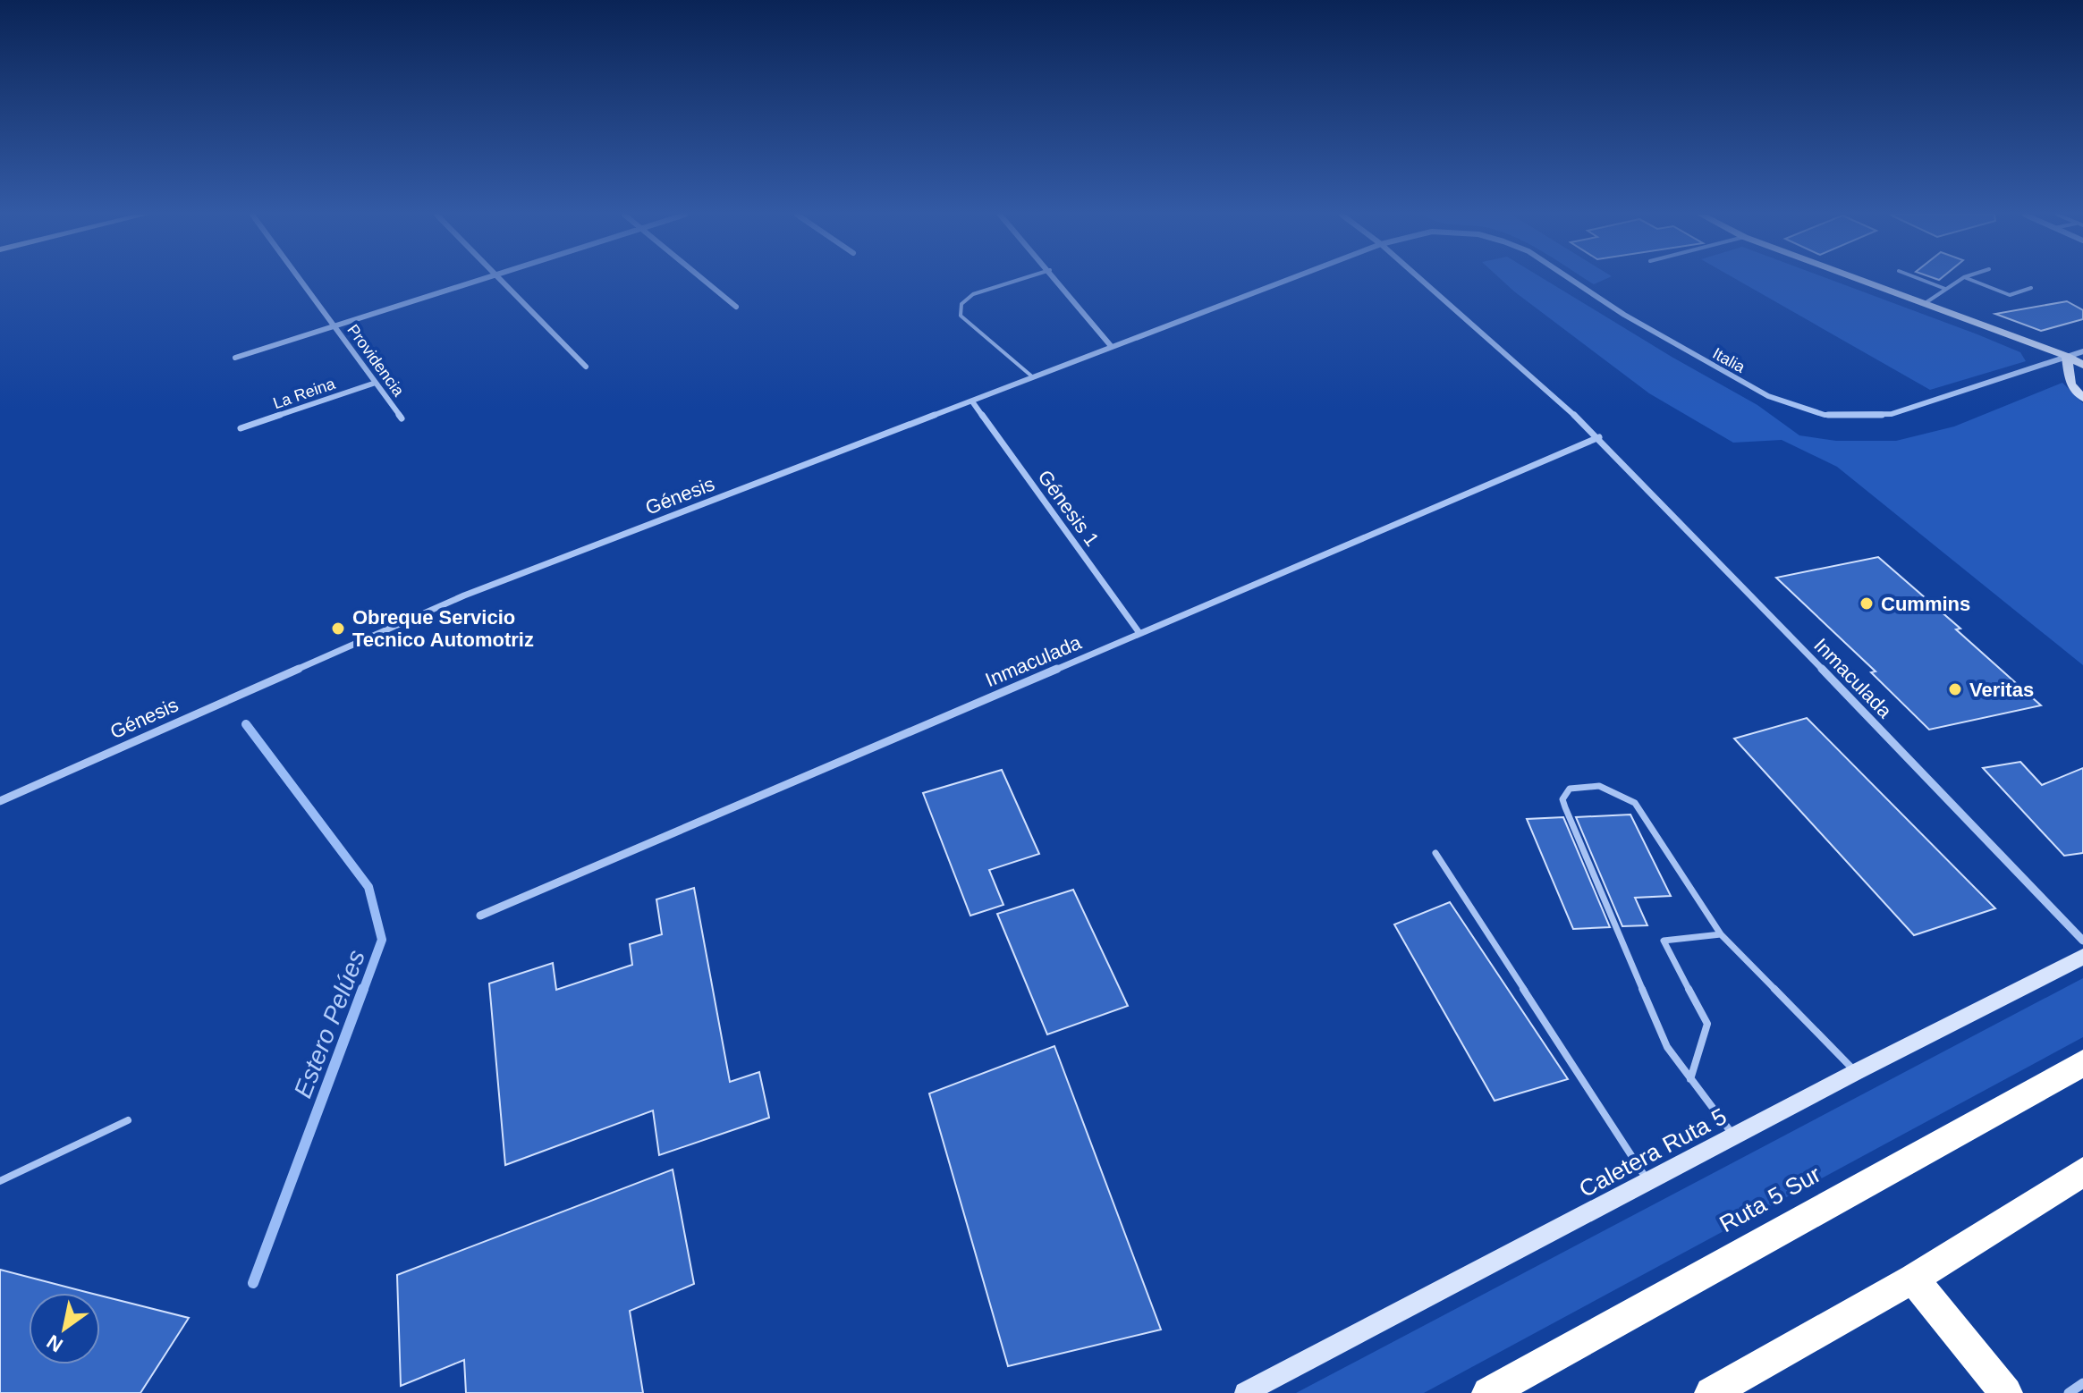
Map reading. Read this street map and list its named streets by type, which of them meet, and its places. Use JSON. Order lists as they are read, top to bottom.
{
  "streets": {
    "highway": ["Ruta 5 Sur"],
    "street": [
      "Providencia",
      "Italia",
      "La Reina",
      "Génesis",
      "Génesis 1",
      "Inmaculada",
      "Caletera Ruta 5"
    ]
  },
  "crossings": [
    ["Providencia", "La Reina"],
    ["Génesis", "Génesis 1"],
    ["Génesis 1", "Inmaculada"]
  ],
  "water": ["Estero Pelúes"],
  "places": ["Cummins", "Obreque Servicio Tecnico Automotriz", "Veritas"],
  "north": "bottom left"
}
